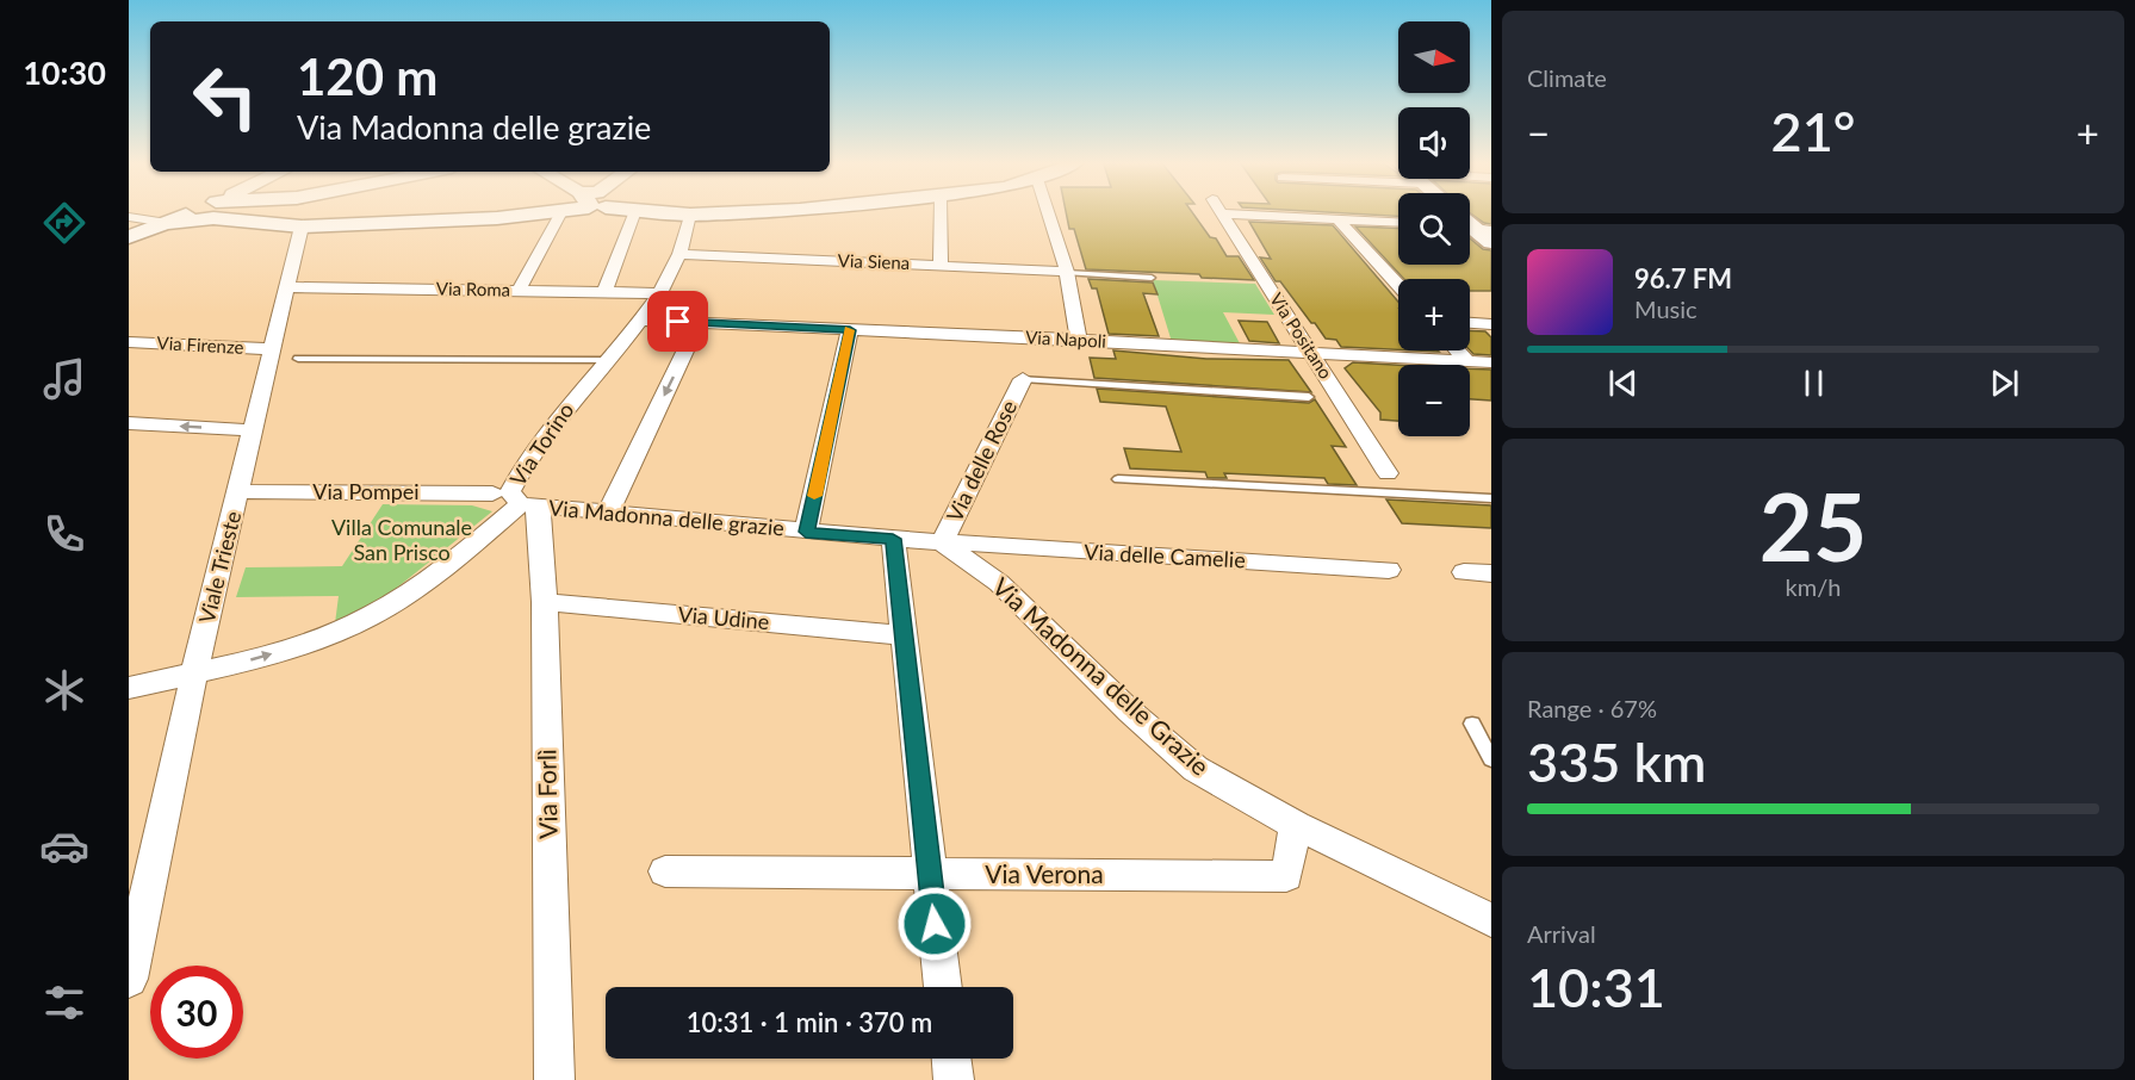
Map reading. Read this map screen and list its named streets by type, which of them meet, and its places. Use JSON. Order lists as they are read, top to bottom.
{
  "streets": {
    "street": [
      "Via Siena",
      "Via Roma",
      "Via Positano",
      "Via Napoli",
      "Via Firenze",
      "Via Torino",
      "Via delle Rose",
      "Via Pompei",
      "Via Madonna delle grazie",
      "Via delle Camelie",
      "Viale Trieste",
      "Via Udine",
      "Via Madonna delle Grazie",
      "Via Forlì",
      "Via Verona"
    ]
  },
  "crossings": [
    ["Via Siena", "Via Torino"],
    ["Via Roma", "Via Torino"],
    ["Via Roma", "Viale Trieste"],
    ["Via Positano", "Via Napoli"],
    ["Via Napoli", "Via Torino"],
    ["Via Firenze", "Viale Trieste"],
    ["Via Torino", "Via Madonna delle grazie"],
    ["Via Torino", "Viale Trieste"],
    ["Via Torino", "Via Forlì"],
    ["Via delle Rose", "Via Madonna delle grazie"],
    ["Via delle Rose", "Via delle Camelie"],
    ["Via delle Rose", "Via Madonna delle Grazie"],
    ["Via Pompei", "Viale Trieste"],
    ["Via Madonna delle grazie", "Via delle Camelie"],
    ["Via Madonna delle grazie", "Via Madonna delle Grazie"],
    ["Via Madonna delle grazie", "Via Forlì"],
    ["Via delle Camelie", "Via Madonna delle Grazie"],
    ["Via Udine", "Via Forlì"],
    ["Via Madonna delle Grazie", "Via Verona"]
  ],
  "one_way": ["Via Torino"],
  "parks": ["Villa Comunale San Prisco"],
  "north": "right",
  "page": {
    "tabs": "10:30",
    "tile": [
      "Climate",
      ["25", "km/h"],
      ["Range · 67%", "335 km"],
      ["Arrival", "10:31"]
    ],
    "map_buttons": ["+", "−"],
    "turn": ["120 m", "Via Madonna delle grazie"],
    "heat": ["−", "21°", "+"],
    "song": ["96.7 FM", "Music"],
    "limit": "30",
    "trip": "10:31 · 1 min · 370 m"
  }
}
